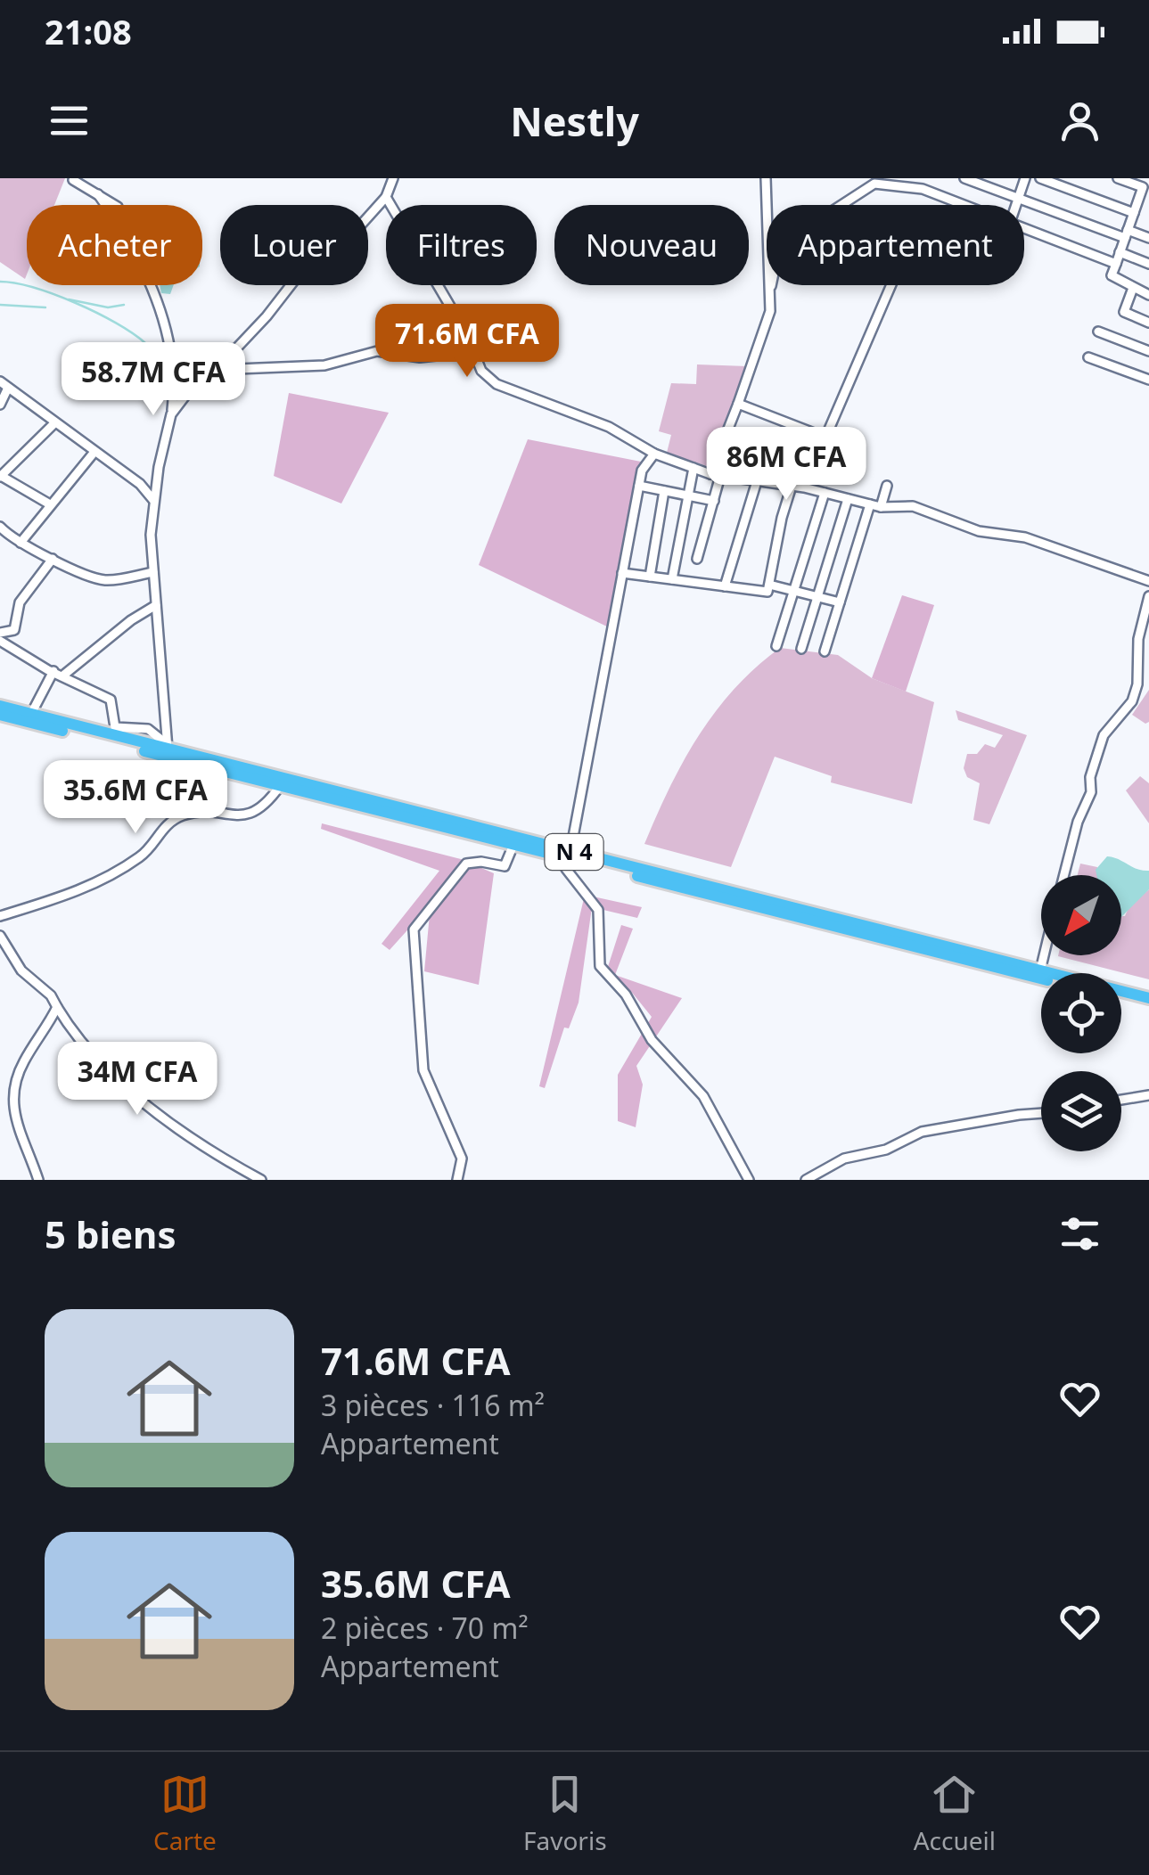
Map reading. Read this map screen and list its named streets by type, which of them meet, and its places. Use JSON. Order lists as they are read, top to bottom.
{
  "streets": {
    "highway": ["N 4"]
  },
  "north": "bottom left",
  "page": {
    "status": "21:08",
    "header": "Nestly",
    "chip": [
      "Acheter",
      "Louer",
      "Filtres",
      "Nouveau",
      "Appartement"
    ],
    "price": [
      "71.6M CFA",
      "58.7M CFA",
      "86M CFA",
      "35.6M CFA",
      "34M CFA"
    ],
    "heading": "5 biens",
    "list": [
      {
        "name": "71.6M CFA",
        "note": "3 pièces · 116 m² · Appartement"
      },
      {
        "name": "35.6M CFA",
        "note": "2 pièces · 70 m² · Appartement"
      }
    ],
    "tabs": ["Carte", "Favoris", "Accueil"]
  }
}
